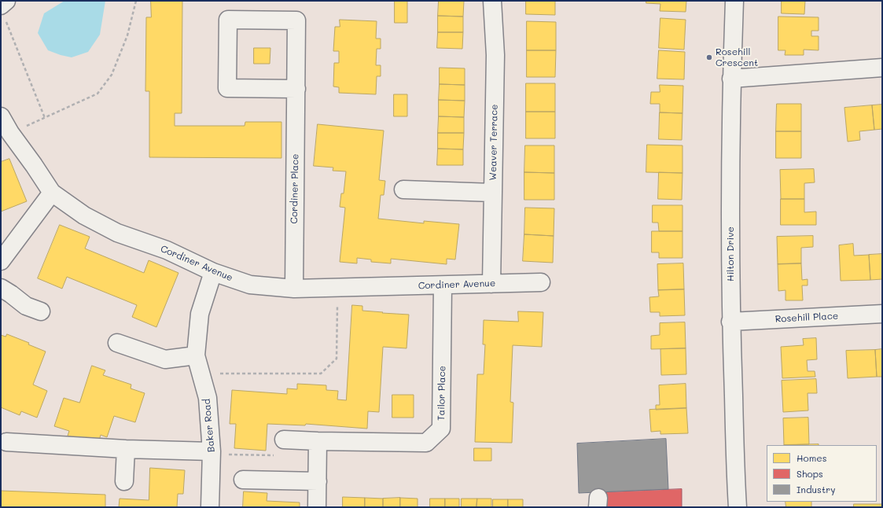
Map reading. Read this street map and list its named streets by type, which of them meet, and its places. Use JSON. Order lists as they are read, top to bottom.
{
  "streets": {
    "street": [
      "Weaver Terrace",
      "Cordiner Place",
      "Hilton Drive",
      "Cordiner Avenue",
      "Rosehill Place",
      "Tailor Place",
      "Baker Road"
    ]
  },
  "crossings": [
    ["Weaver Terrace", "Cordiner Avenue"],
    ["Cordiner Place", "Cordiner Avenue"],
    ["Hilton Drive", "Rosehill Place"],
    ["Cordiner Avenue", "Tailor Place"],
    ["Cordiner Avenue", "Baker Road"]
  ],
  "places": ["Rosehill Crescent"],
  "legend": ["Homes", "Shops", "Industry"]
}
